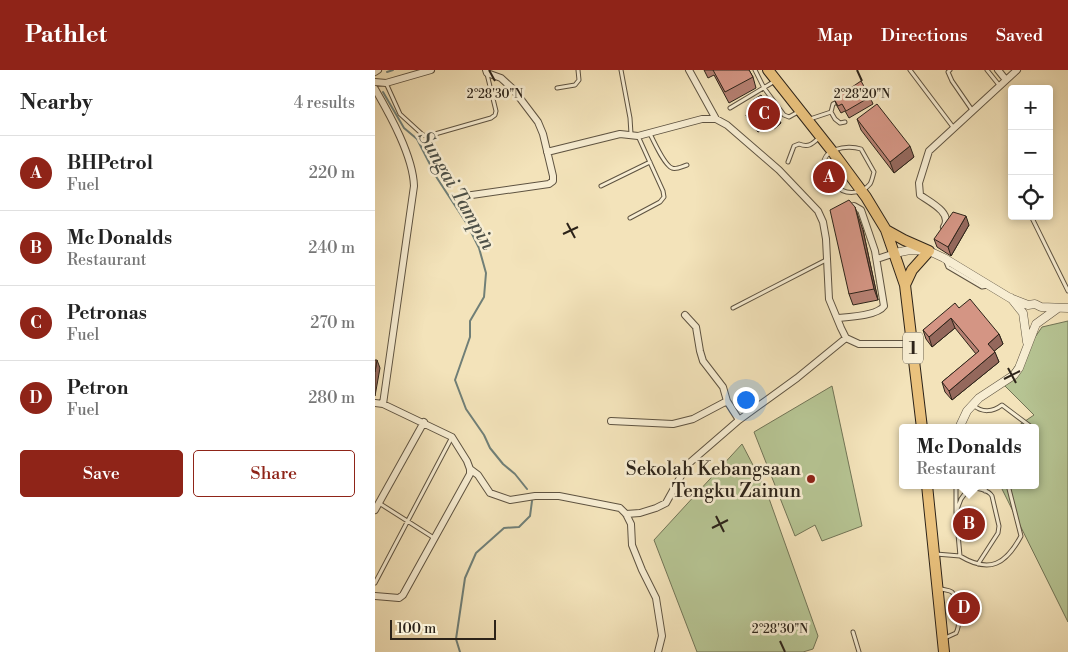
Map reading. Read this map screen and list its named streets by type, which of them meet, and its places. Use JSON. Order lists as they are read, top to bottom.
{
  "streets": {
    "highway": ["1"]
  },
  "water": ["Sungai Tampin"],
  "places": ["Sekolah Kebangsaan Tengku Zainun"],
  "scale_bar": "100 m",
  "page": {
    "header": "Pathlet",
    "nav": ["Map", "Directions", "Saved"],
    "heading": ["Nearby", "4 results"],
    "map_buttons": ["+", "−"],
    "pins": [
      "C",
      "A",
      "B",
      "D"
    ],
    "list": [
      {
        "mark": "A",
        "name": "BHPetrol",
        "note": "Fuel",
        "value": "220 m"
      },
      {
        "mark": "B",
        "name": "Mc Donalds",
        "note": "Restaurant",
        "value": "240 m"
      },
      {
        "mark": "C",
        "name": "Petronas",
        "note": "Fuel",
        "value": "270 m"
      },
      {
        "mark": "D",
        "name": "Petron",
        "note": "Fuel",
        "value": "280 m"
      }
    ],
    "popup": ["Mc Donalds", "Restaurant"],
    "buttons": ["Save", "Share"],
    "scale": "100 m"
  },
  "coordinates": ["2°28'30\"N", "2°28'20\"N"]
}
